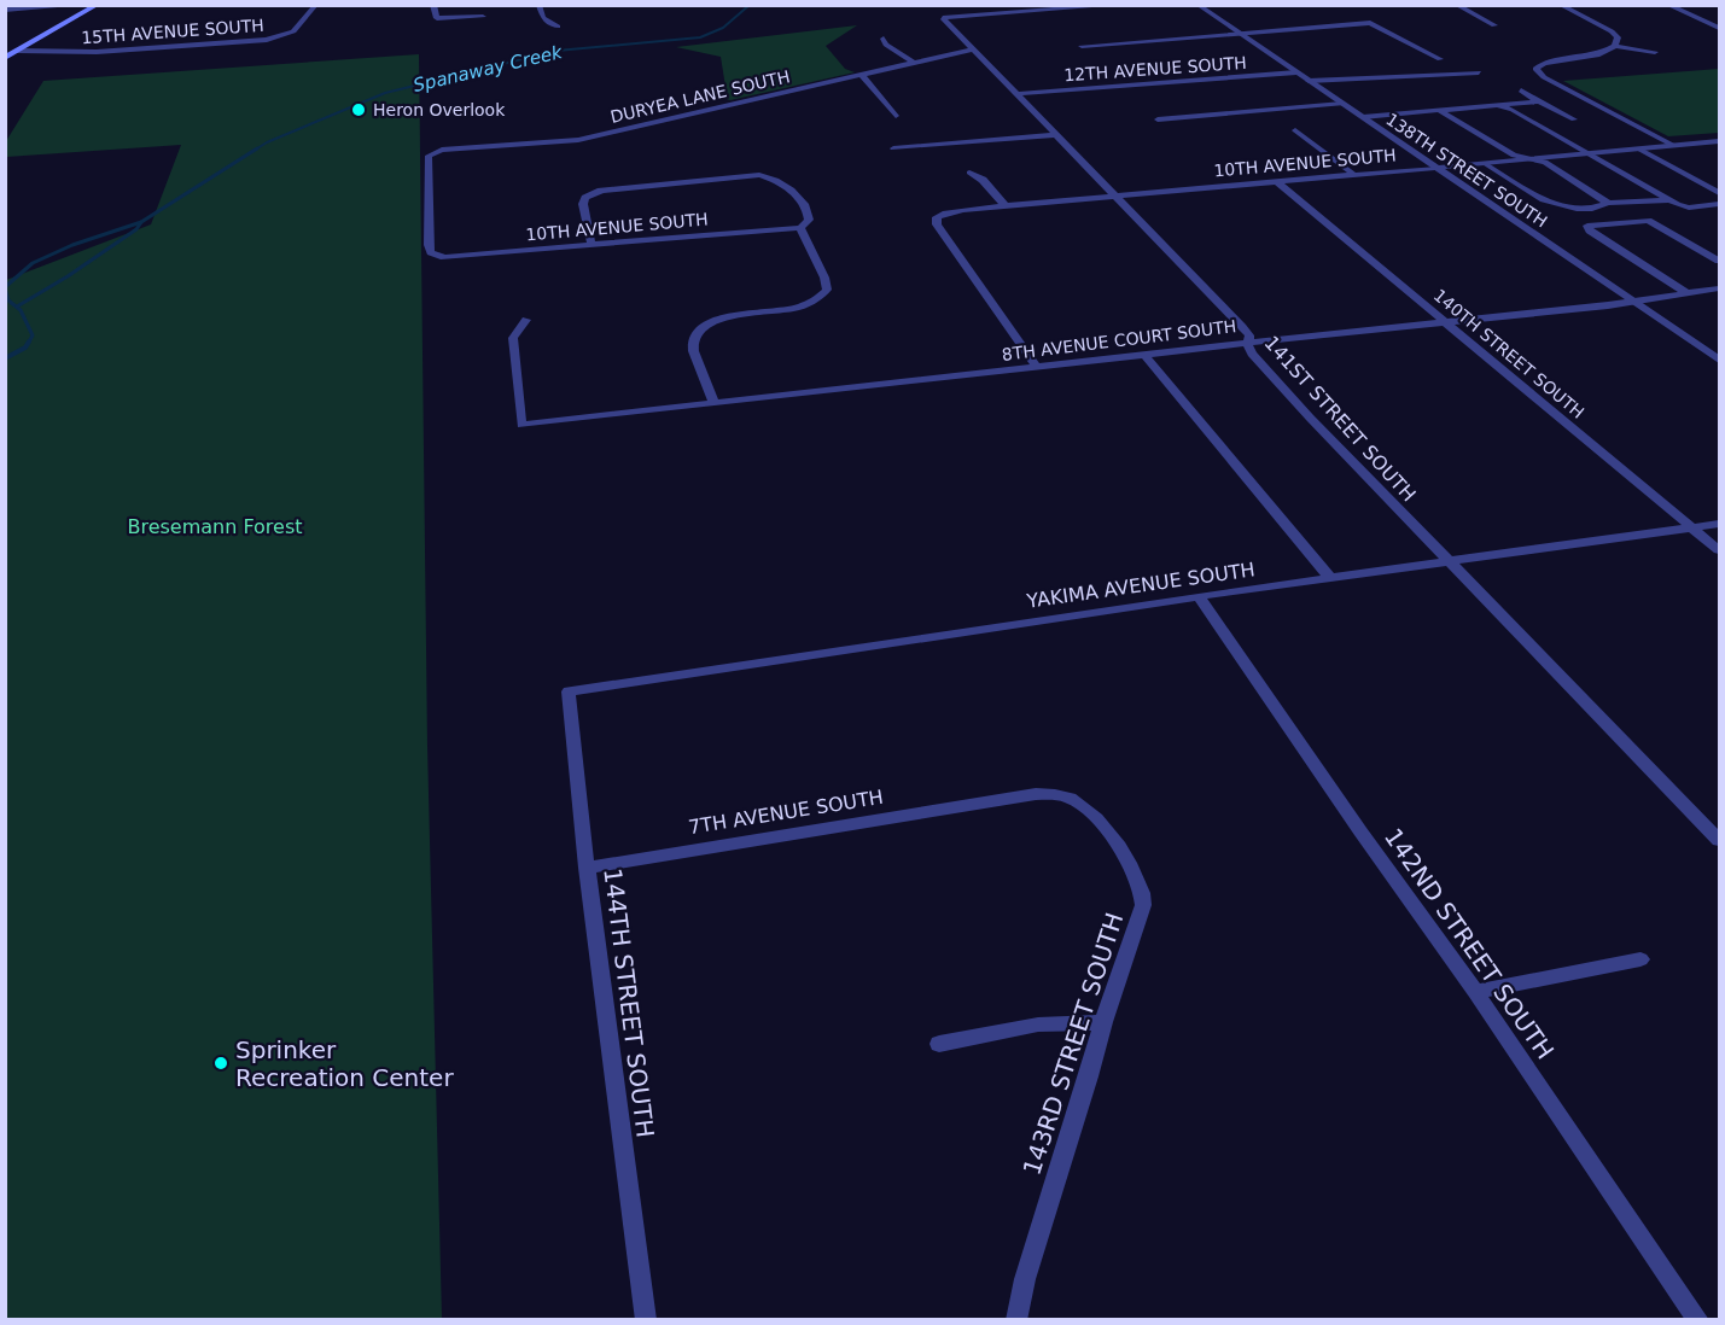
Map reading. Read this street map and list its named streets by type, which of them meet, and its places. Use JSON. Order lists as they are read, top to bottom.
{
  "streets": {
    "street": [
      "15TH AVENUE SOUTH",
      "12TH AVENUE SOUTH",
      "DURYEA LANE SOUTH",
      "10TH AVENUE SOUTH",
      "138TH STREET SOUTH",
      "8TH AVENUE COURT SOUTH",
      "140TH STREET SOUTH",
      "141ST STREET SOUTH",
      "YAKIMA AVENUE SOUTH",
      "7TH AVENUE SOUTH",
      "142ND STREET SOUTH",
      "144TH STREET SOUTH",
      "143RD STREET SOUTH"
    ]
  },
  "crossings": [
    ["12TH AVENUE SOUTH", "138TH STREET SOUTH"],
    ["12TH AVENUE SOUTH", "141ST STREET SOUTH"],
    ["DURYEA LANE SOUTH", "10TH AVENUE SOUTH"],
    ["DURYEA LANE SOUTH", "141ST STREET SOUTH"],
    ["10TH AVENUE SOUTH", "138TH STREET SOUTH"],
    ["10TH AVENUE SOUTH", "8TH AVENUE COURT SOUTH"],
    ["10TH AVENUE SOUTH", "140TH STREET SOUTH"],
    ["10TH AVENUE SOUTH", "141ST STREET SOUTH"],
    ["138TH STREET SOUTH", "8TH AVENUE COURT SOUTH"],
    ["8TH AVENUE COURT SOUTH", "140TH STREET SOUTH"],
    ["8TH AVENUE COURT SOUTH", "141ST STREET SOUTH"],
    ["140TH STREET SOUTH", "YAKIMA AVENUE SOUTH"],
    ["141ST STREET SOUTH", "YAKIMA AVENUE SOUTH"],
    ["YAKIMA AVENUE SOUTH", "142ND STREET SOUTH"],
    ["YAKIMA AVENUE SOUTH", "144TH STREET SOUTH"],
    ["7TH AVENUE SOUTH", "144TH STREET SOUTH"],
    ["7TH AVENUE SOUTH", "143RD STREET SOUTH"]
  ],
  "water": ["Spanaway Creek"],
  "parks": ["Bresemann Forest"],
  "places": ["Heron Overlook", "Sprinker Recreation Center"]
}
